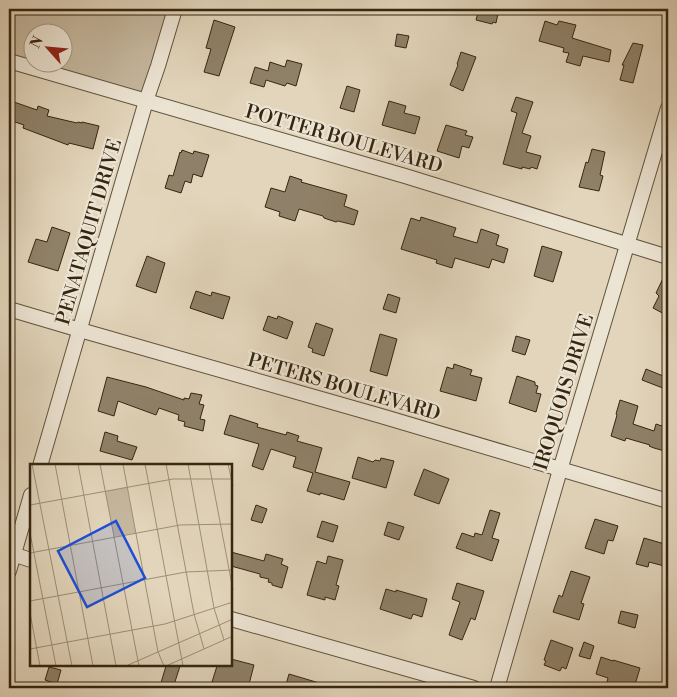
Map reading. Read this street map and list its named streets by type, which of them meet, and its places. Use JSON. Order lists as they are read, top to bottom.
{
  "streets": {
    "street": [
      "POTTER BOULEVARD",
      "PENATAQUIT DRIVE",
      "PETERS BOULEVARD",
      "IROQUOIS DRIVE"
    ]
  },
  "crossings": [
    ["POTTER BOULEVARD", "PENATAQUIT DRIVE"],
    ["POTTER BOULEVARD", "IROQUOIS DRIVE"],
    ["PENATAQUIT DRIVE", "PETERS BOULEVARD"],
    ["PETERS BOULEVARD", "IROQUOIS DRIVE"]
  ],
  "north": "top left"
}
